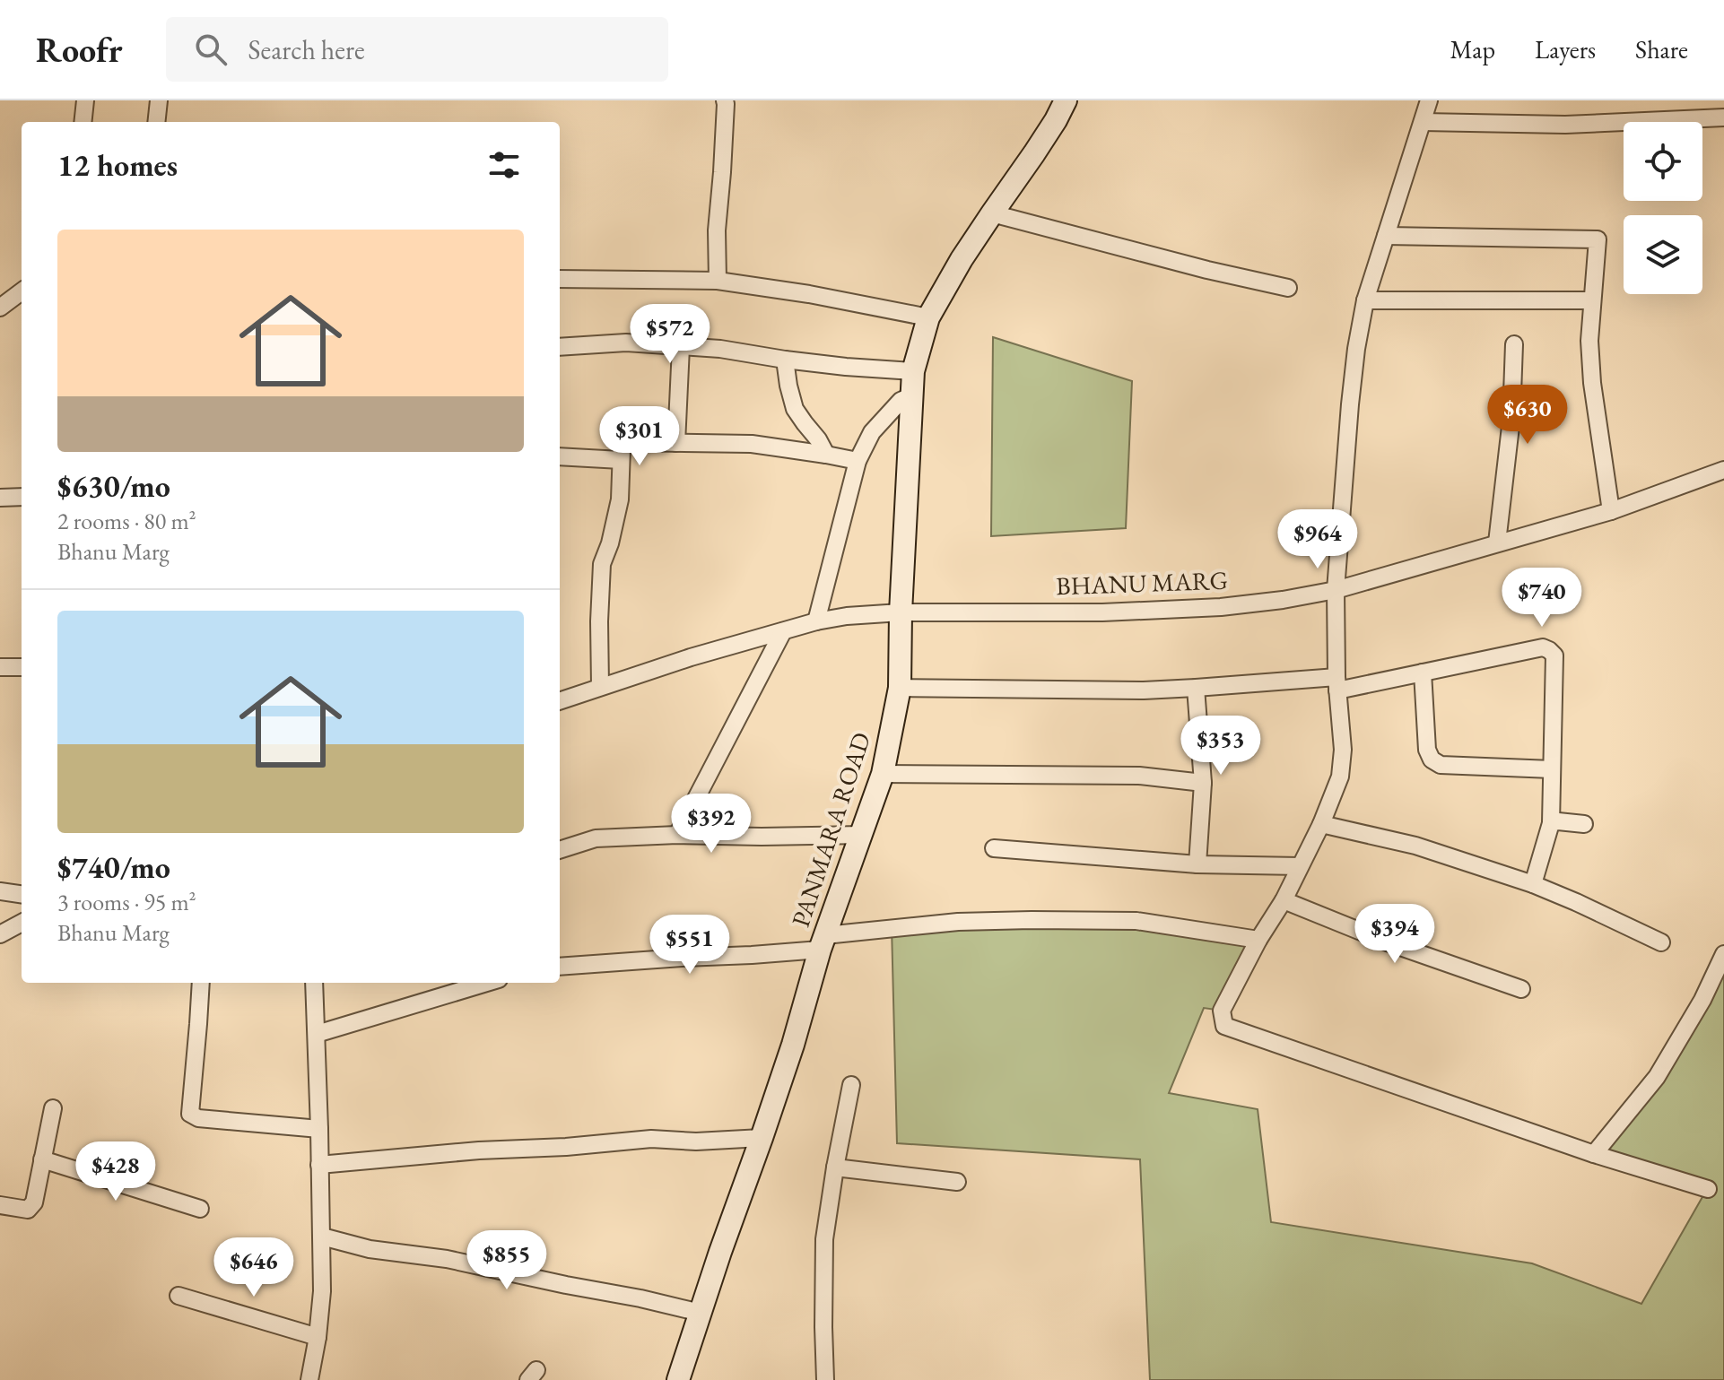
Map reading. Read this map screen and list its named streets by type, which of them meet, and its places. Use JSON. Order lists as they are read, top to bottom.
{
  "streets": {
    "street": ["BHANU MARG", "PANMARA ROAD"]
  },
  "crossings": [
    ["BHANU MARG", "PANMARA ROAD"]
  ],
  "page": {
    "header": "Roofr",
    "search": "Search here",
    "nav": ["Map", "Layers", "Share"],
    "heading": "12 homes",
    "list": [
      {
        "name": "$630/mo",
        "note": "2 rooms · 80 m² · Bhanu Marg"
      },
      {
        "name": "$740/mo",
        "note": "3 rooms · 95 m² · Bhanu Marg"
      }
    ],
    "price": [
      "$572",
      "$630",
      "$301",
      "$964",
      "$740",
      "$353",
      "$392",
      "$394",
      "$551",
      "$428",
      "$855",
      "$646"
    ]
  }
}
